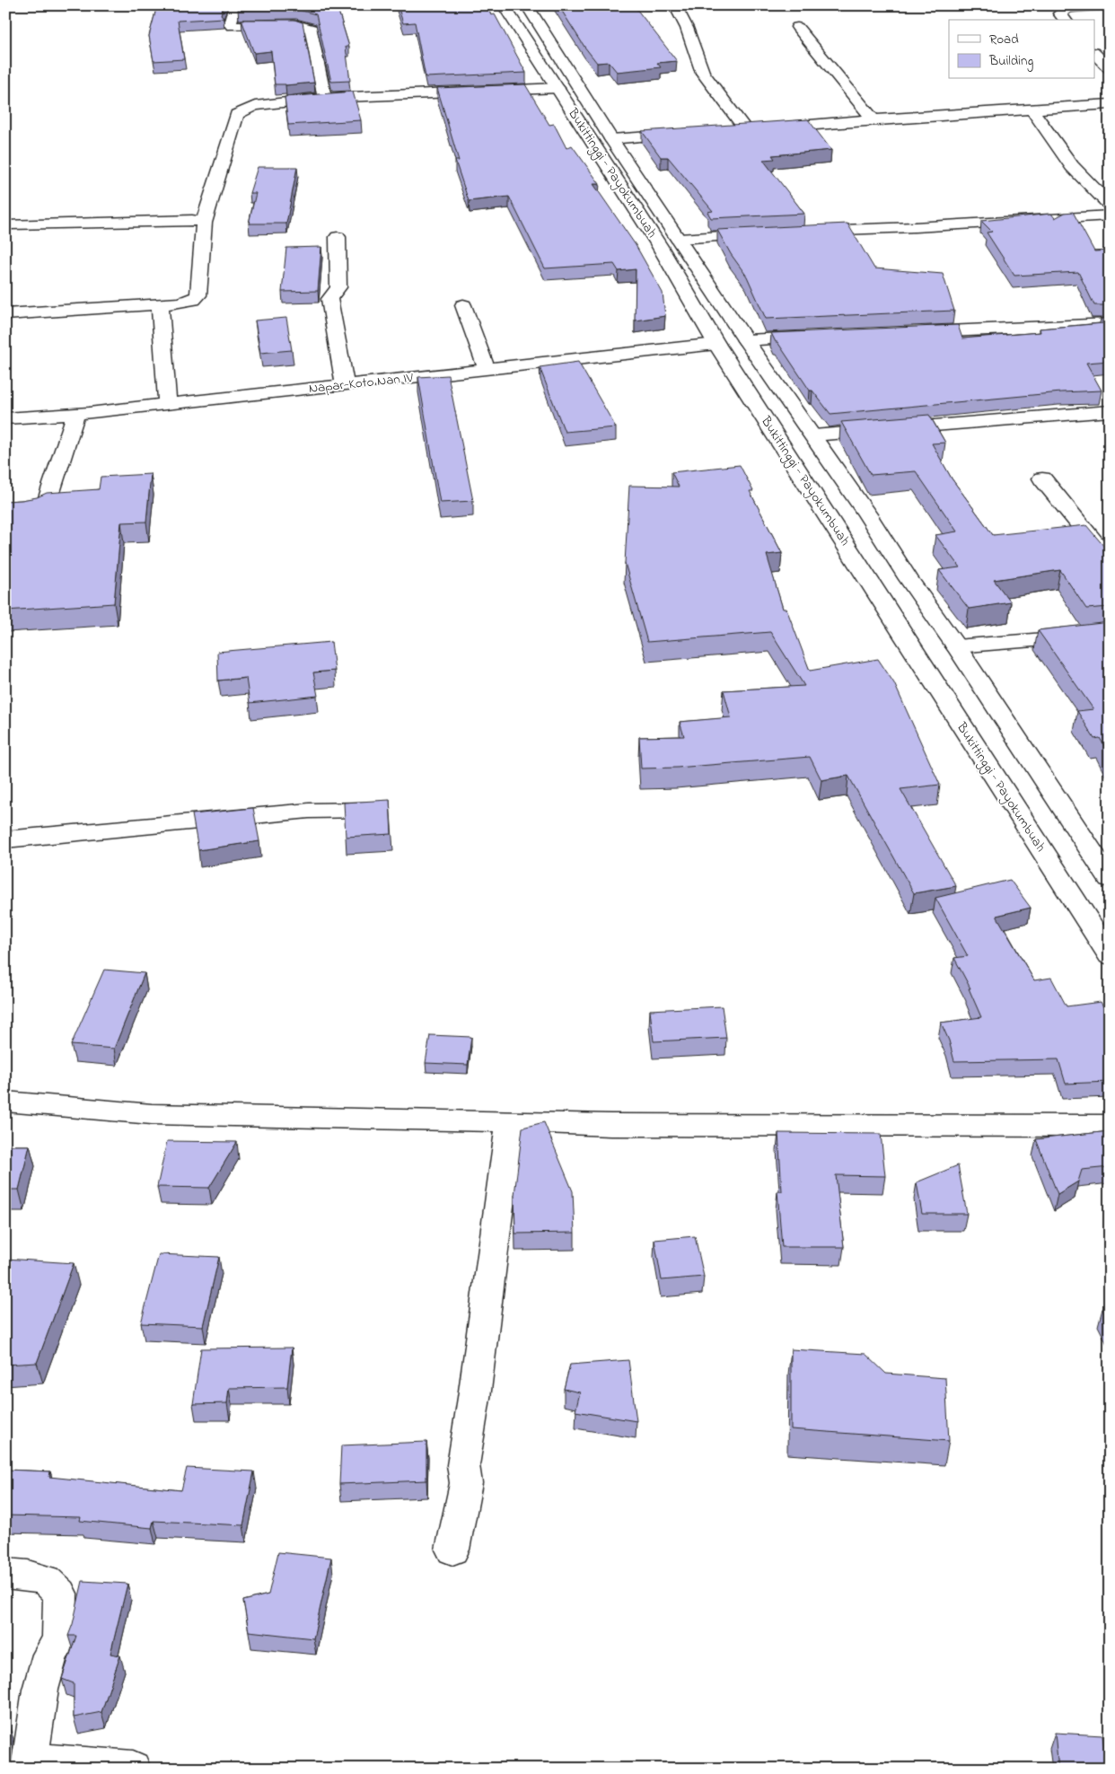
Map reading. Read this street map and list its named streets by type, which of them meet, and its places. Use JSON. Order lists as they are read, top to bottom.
{
  "streets": {
    "main road": ["Bukittinggi - Payokumbuah", "Napar-Koto Nan IV"]
  },
  "crossings": [
    ["Bukittinggi - Payokumbuah", "Napar-Koto Nan IV"]
  ],
  "legend": ["Road", "Building"]
}
